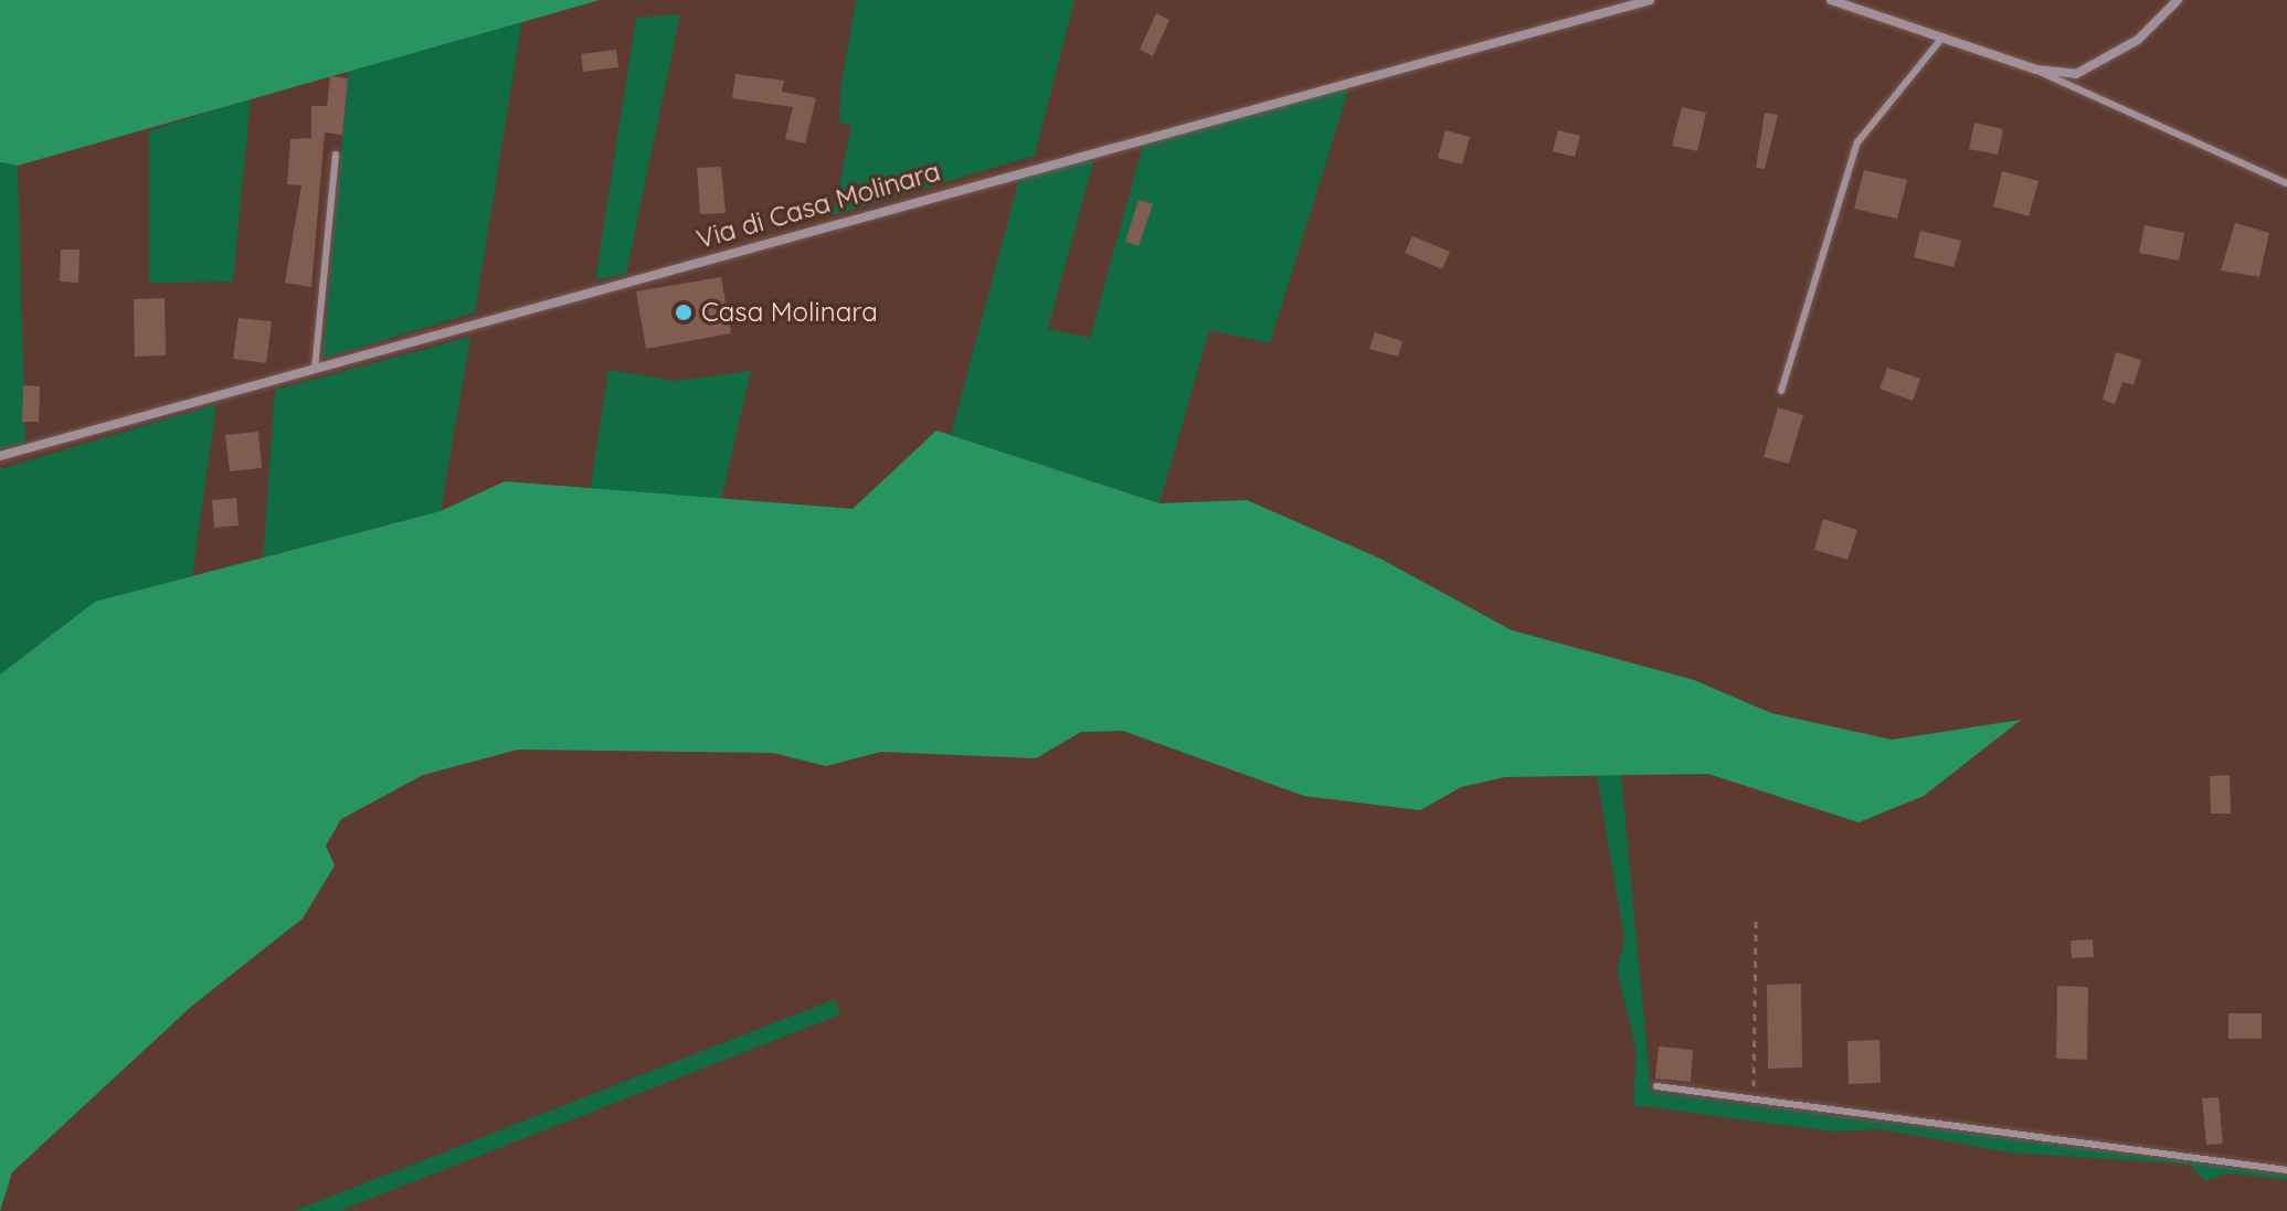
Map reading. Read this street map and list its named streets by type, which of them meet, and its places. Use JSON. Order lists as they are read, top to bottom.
{
  "streets": {
    "street": ["Via di Casa Molinara"]
  },
  "places": ["Casa Molinara"]
}
